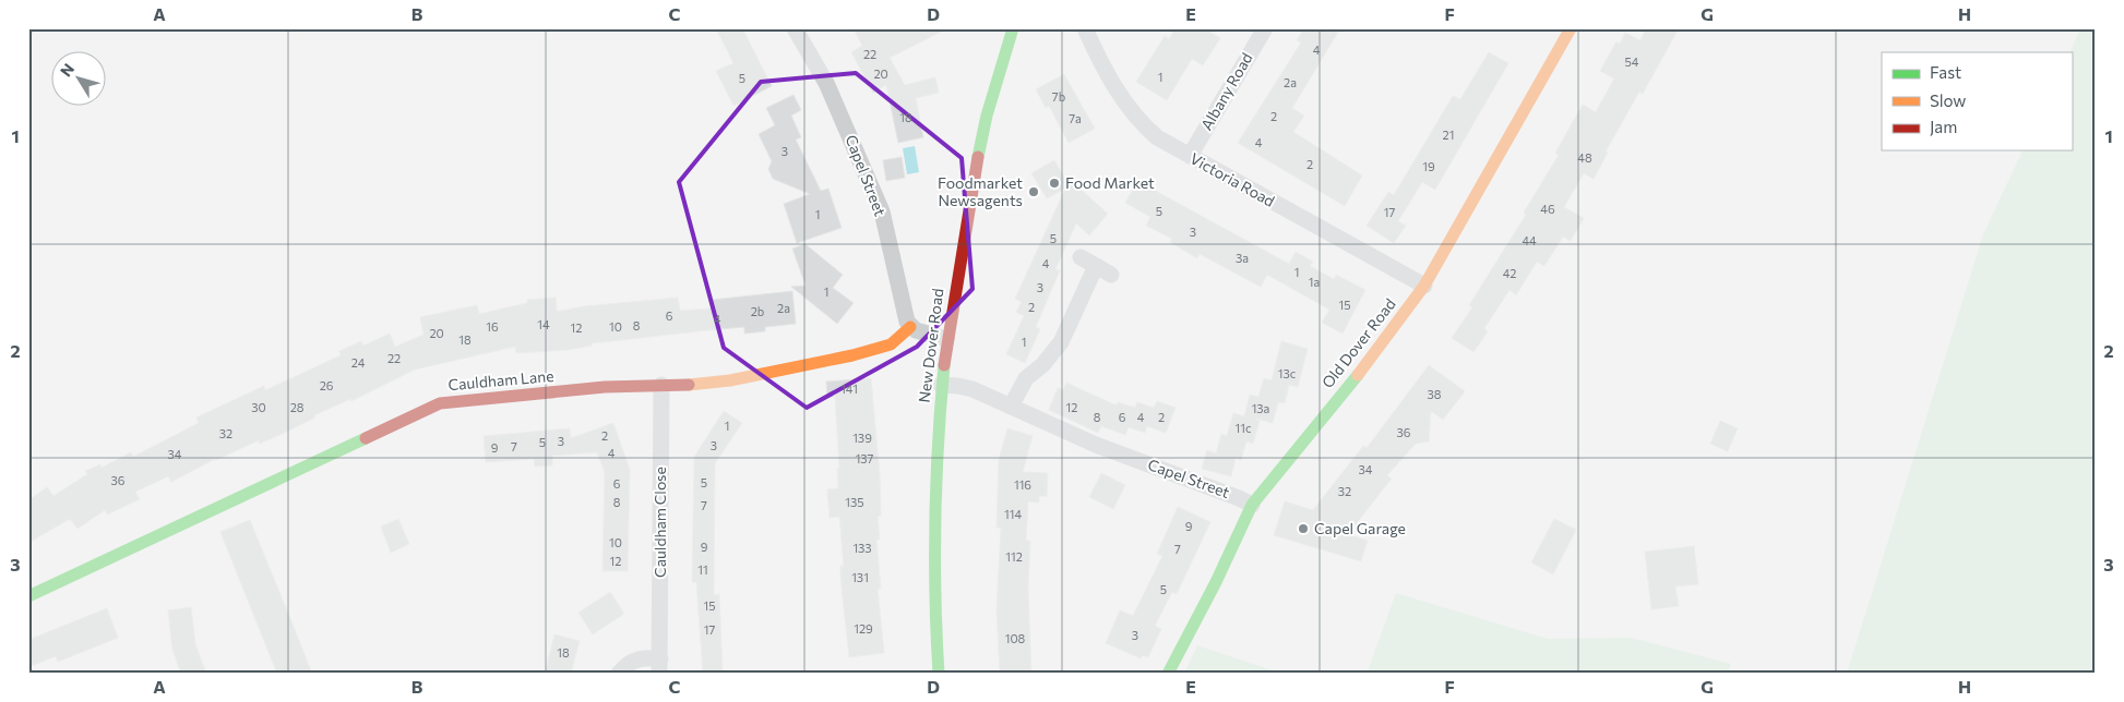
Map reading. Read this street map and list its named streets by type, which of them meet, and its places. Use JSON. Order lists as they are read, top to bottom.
{
  "streets": {
    "street": [
      "Albany Road",
      "Capel Street",
      "Victoria Road",
      "Old Dover Road",
      "New Dover Road",
      "Cauldham Lane",
      "Cauldham Close"
    ]
  },
  "crossings": [
    ["Albany Road", "Victoria Road"],
    ["Capel Street", "Old Dover Road"],
    ["Capel Street", "New Dover Road"],
    ["Capel Street", "Cauldham Lane"],
    ["Victoria Road", "Old Dover Road"],
    ["Cauldham Lane", "Cauldham Close"]
  ],
  "places": ["Food Market", "Foodmarket Newsagents", "Capel Garage"],
  "house_numbers": [
    "4",
    "22",
    "54",
    "20",
    "1",
    "5",
    "2a",
    "7b",
    "2",
    "18",
    "7a",
    "21",
    "4",
    "3",
    "48",
    "2",
    "19",
    "46",
    "5",
    "17",
    "1",
    "3",
    "5",
    "44",
    "3a",
    "4",
    "1",
    "42",
    "1a",
    "3",
    "1",
    "15",
    "2",
    "2a",
    "2b",
    "6",
    "4",
    "14",
    "8",
    "16",
    "10",
    "12",
    "20",
    "18",
    "1",
    "22",
    "24",
    "13c",
    "26",
    "141",
    "38",
    "30",
    "28",
    "12",
    "13a",
    "8",
    "6",
    "4",
    "2",
    "1",
    "11c",
    "36",
    "32",
    "2",
    "139",
    "3",
    "5",
    "3",
    "7",
    "9",
    "4",
    "34",
    "137",
    "34",
    "36",
    "5",
    "6",
    "116",
    "32",
    "8",
    "135",
    "7",
    "114",
    "9",
    "10",
    "9",
    "133",
    "7",
    "112",
    "12",
    "11",
    "131",
    "5",
    "15",
    "129",
    "17",
    "3",
    "108",
    "18"
  ],
  "legend": ["Fast", "Slow", "Jam"],
  "north": "top left",
  "grid": {
    "columns": [
      "A",
      "B",
      "C",
      "D",
      "E",
      "F",
      "G",
      "H"
    ],
    "rows": ["1", "2", "3"]
  }
}
